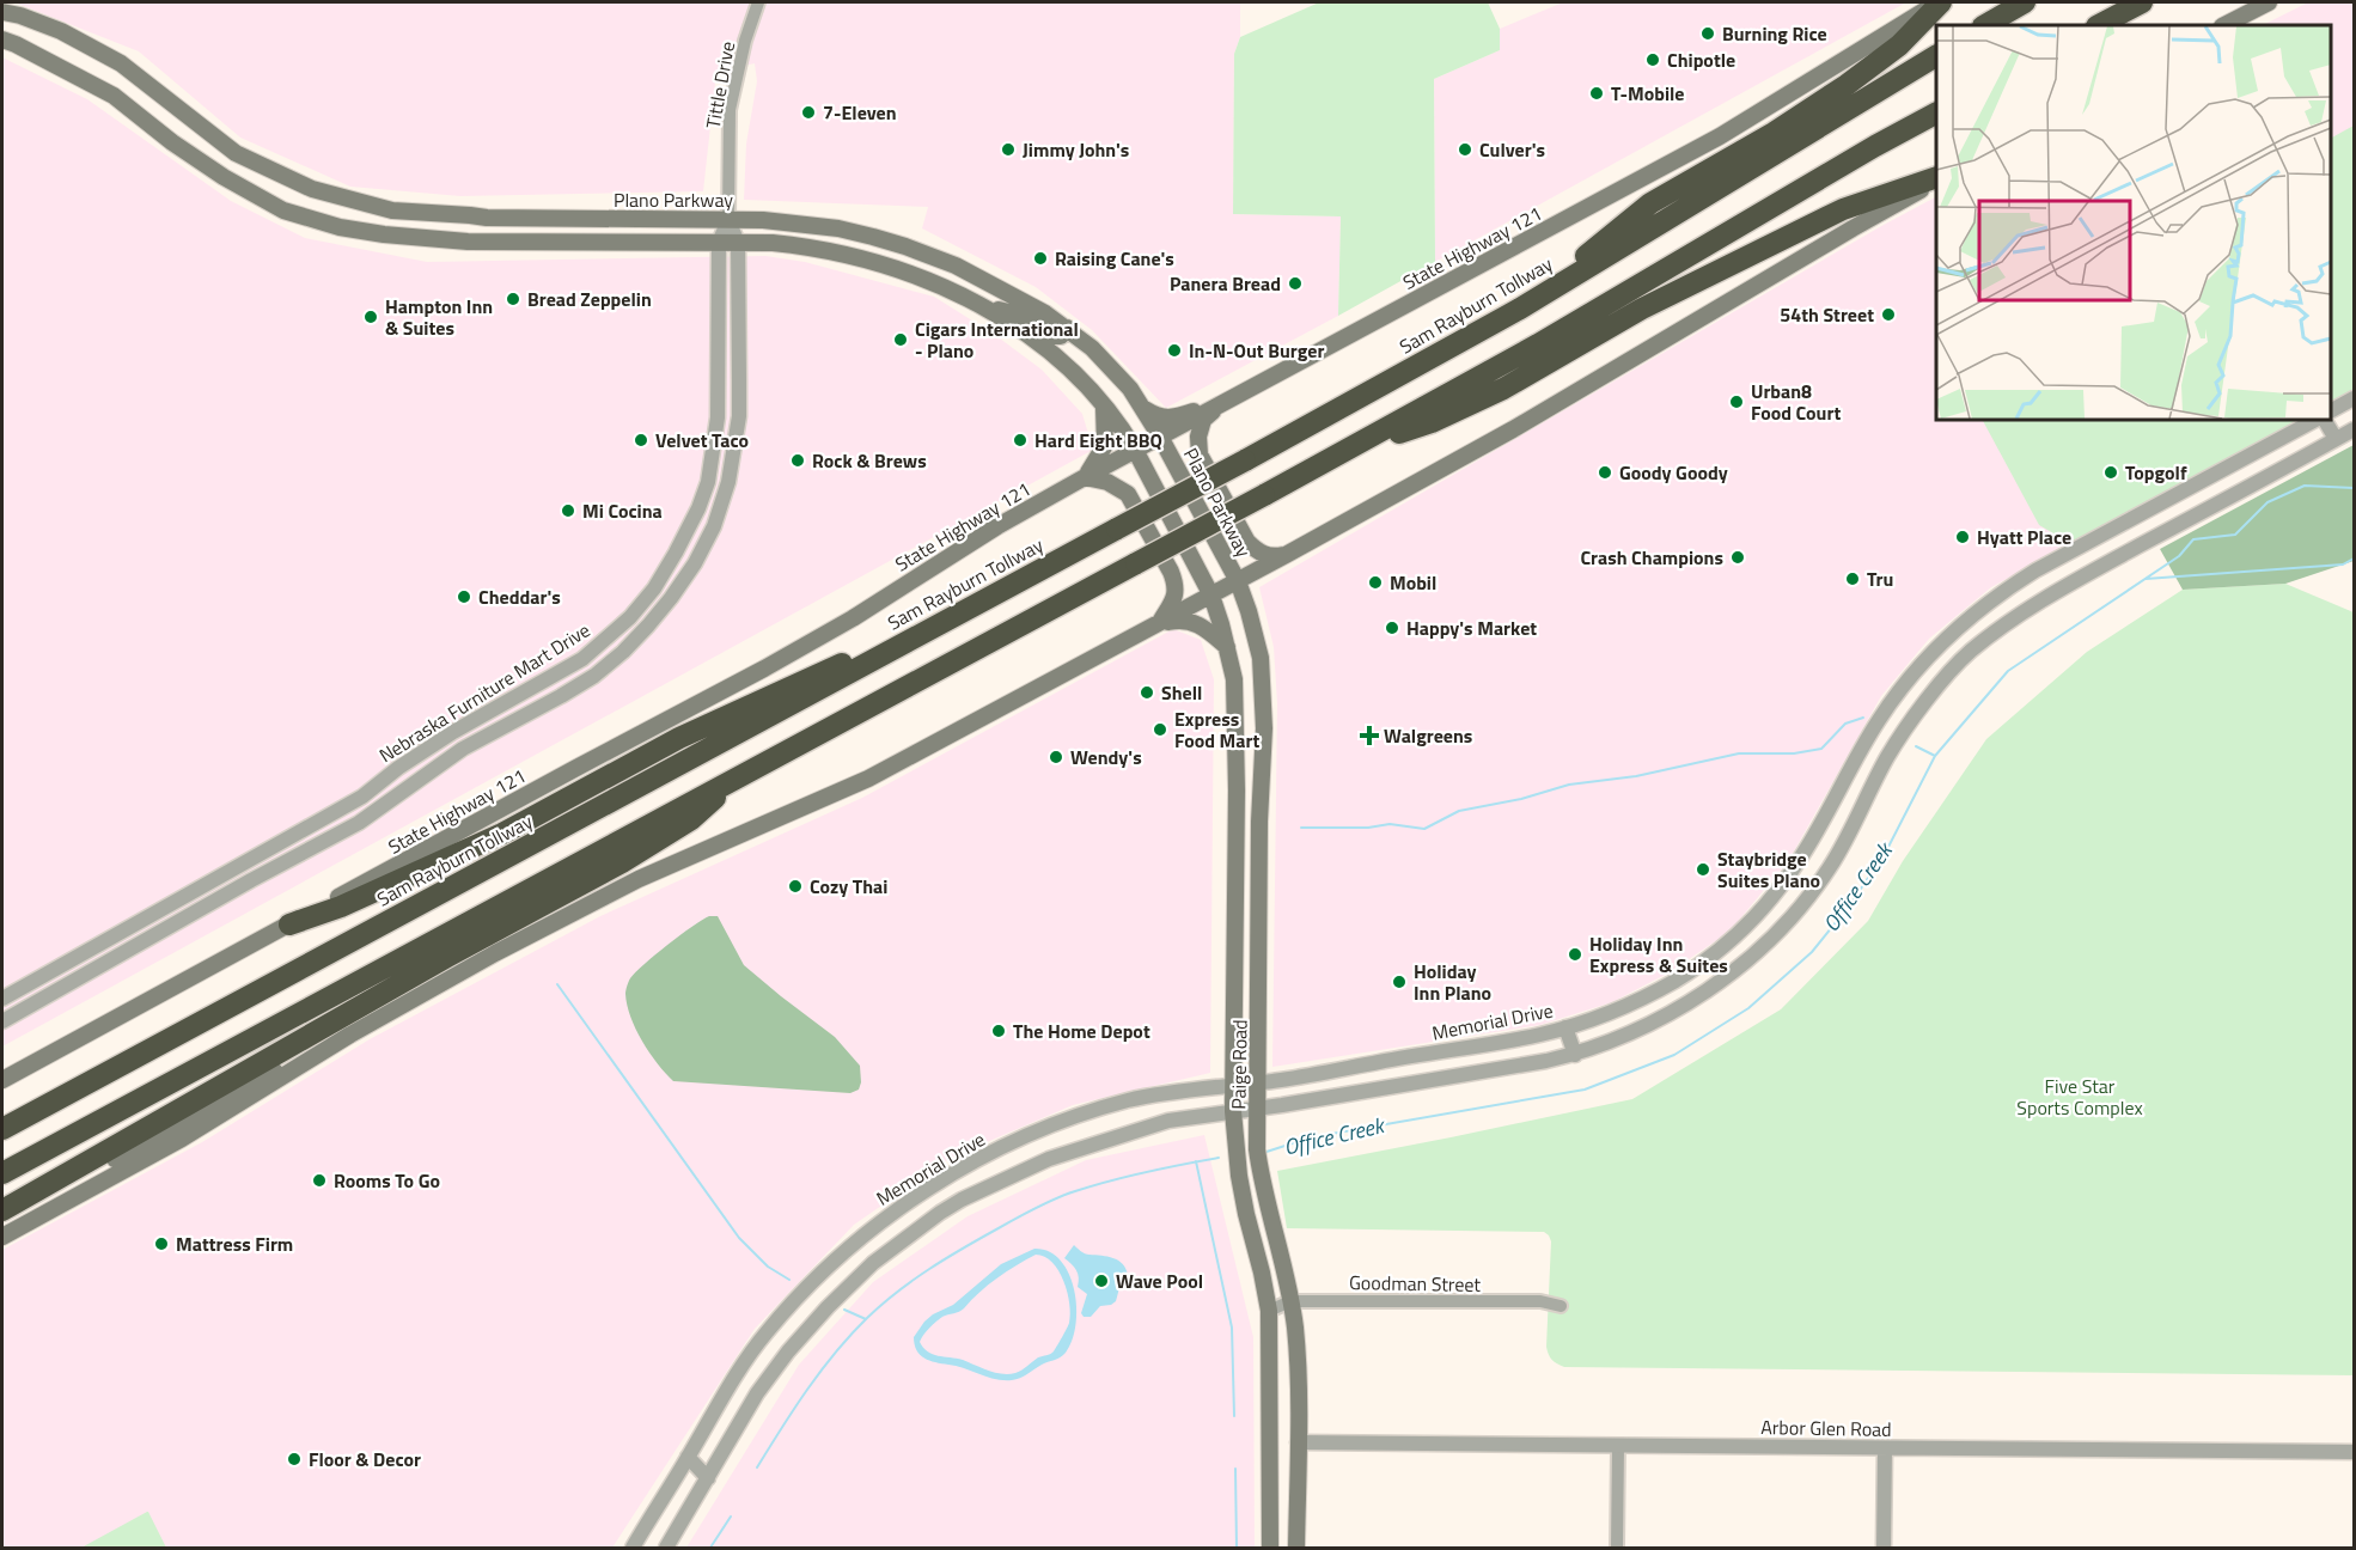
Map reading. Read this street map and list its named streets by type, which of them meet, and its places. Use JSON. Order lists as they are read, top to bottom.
{
  "streets": {
    "highway": ["Sam Rayburn Tollway"],
    "main road": ["Plano Parkway", "State Highway 121", "Paige Road"],
    "street": [
      "Tittle Drive",
      "Nebraska Furniture Mart Drive",
      "Memorial Drive",
      "Goodman Street",
      "Arbor Glen Road"
    ]
  },
  "crossings": [
    ["Tittle Drive", "Plano Parkway"],
    ["Tittle Drive", "Nebraska Furniture Mart Drive"],
    ["Plano Parkway", "State Highway 121"],
    ["Plano Parkway", "Nebraska Furniture Mart Drive"],
    ["Plano Parkway", "Paige Road"],
    ["Memorial Drive", "Paige Road"],
    ["Paige Road", "Goodman Street"],
    ["Paige Road", "Arbor Glen Road"]
  ],
  "water": ["Office Creek"],
  "parks": ["Five Star Sports Complex"],
  "places": {
    "other": [
      "Burning Rice",
      "Chipotle",
      "T-Mobile",
      "7-Eleven",
      "Jimmy John's",
      "Culver's",
      "Raising Cane's",
      "Panera Bread",
      "Bread Zeppelin",
      "54th Street",
      "Hampton Inn & Suites",
      "Cigars International - Plano",
      "In-N-Out Burger",
      "Urban8 Food Court",
      "Velvet Taco",
      "Hard Eight BBQ",
      "Rock & Brews",
      "Goody Goody",
      "Topgolf",
      "Mi Cocina",
      "Hyatt Place",
      "Crash Champions",
      "Tru",
      "Mobil",
      "Cheddar's",
      "Happy's Market",
      "Shell",
      "Express Food Mart",
      "Wendy's",
      "Staybridge Suites Plano",
      "Cozy Thai",
      "Holiday Inn Express & Suites",
      "Holiday Inn Plano",
      "The Home Depot",
      "Rooms To Go",
      "Mattress Firm",
      "Wave Pool",
      "Floor & Decor"
    ],
    "health": ["Walgreens"]
  }
}
